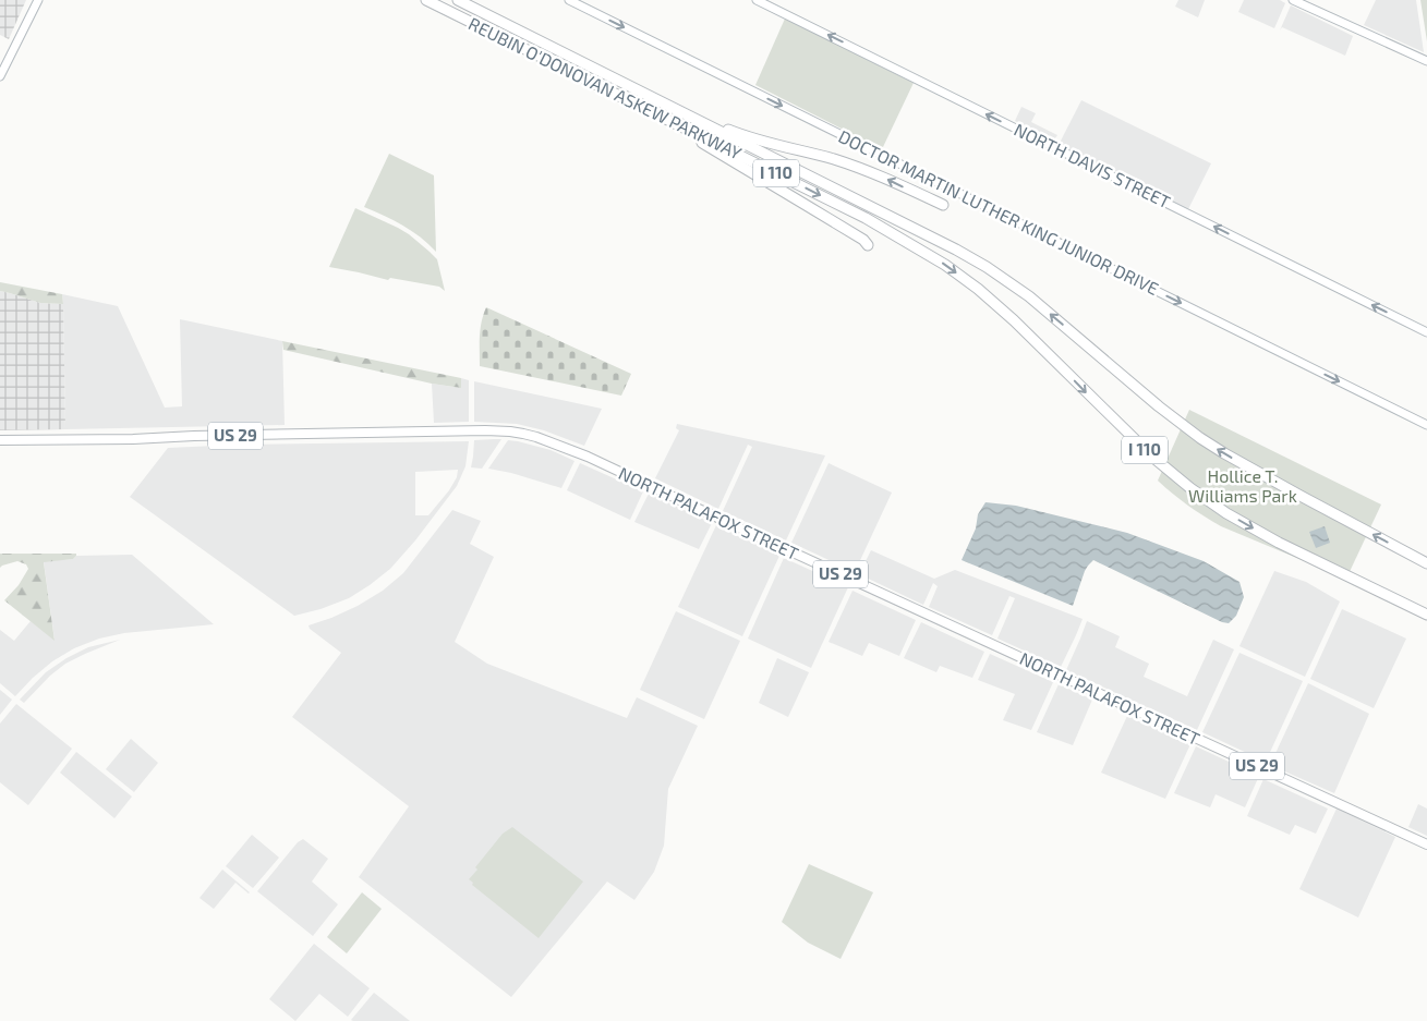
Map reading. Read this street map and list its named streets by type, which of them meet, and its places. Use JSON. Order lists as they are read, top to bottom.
{
  "streets": {
    "highway": ["REUBIN O'DONOVAN ASKEW PARKWAY", "I 110"],
    "main road": [
      "NORTH DAVIS STREET",
      "DOCTOR MARTIN LUTHER KING JUNIOR DRIVE",
      "US 29",
      "NORTH PALAFOX STREET"
    ]
  },
  "one_way": ["NORTH DAVIS STREET", "DOCTOR MARTIN LUTHER KING JUNIOR DRIVE"],
  "parks": ["Hollice T. Williams Park"]
}
